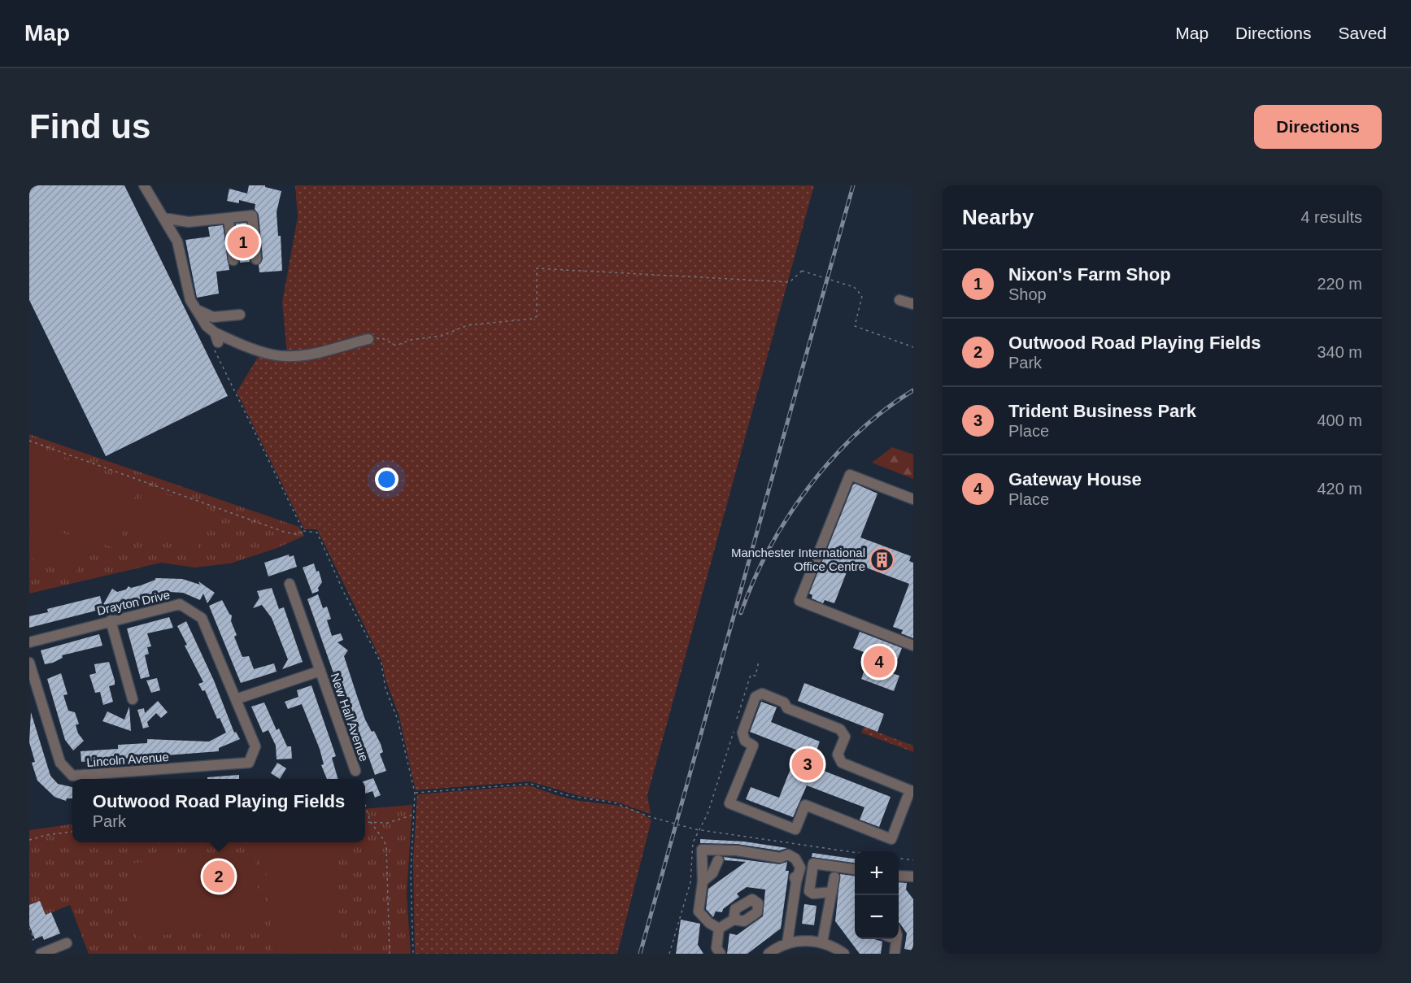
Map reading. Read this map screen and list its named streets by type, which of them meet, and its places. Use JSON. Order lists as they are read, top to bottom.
{
  "streets": {
    "street": ["Drayton Drive", "New Hall Avenue", "Lincoln Avenue"]
  },
  "crossings": [
    ["Drayton Drive", "New Hall Avenue"],
    ["Drayton Drive", "Lincoln Avenue"]
  ],
  "places": {
    "building": ["Manchester International Office Centre"]
  },
  "page": {
    "header": "Map",
    "nav": ["Map", "Directions", "Saved"],
    "buttons": "Directions",
    "title": "Find us",
    "heading": ["Nearby", "4 results"],
    "pins": [
      "1",
      "4",
      "3",
      "2"
    ],
    "list": [
      {
        "mark": "1",
        "name": "Nixon's Farm Shop",
        "note": "Shop",
        "value": "220 m"
      },
      {
        "mark": "2",
        "name": "Outwood Road Playing Fields",
        "note": "Park",
        "value": "340 m"
      },
      {
        "mark": "3",
        "name": "Trident Business Park",
        "note": "Place",
        "value": "400 m"
      },
      {
        "mark": "4",
        "name": "Gateway House",
        "note": "Place",
        "value": "420 m"
      }
    ],
    "popup": ["Outwood Road Playing Fields", "Park"],
    "map_buttons": ["+", "−"]
  }
}
